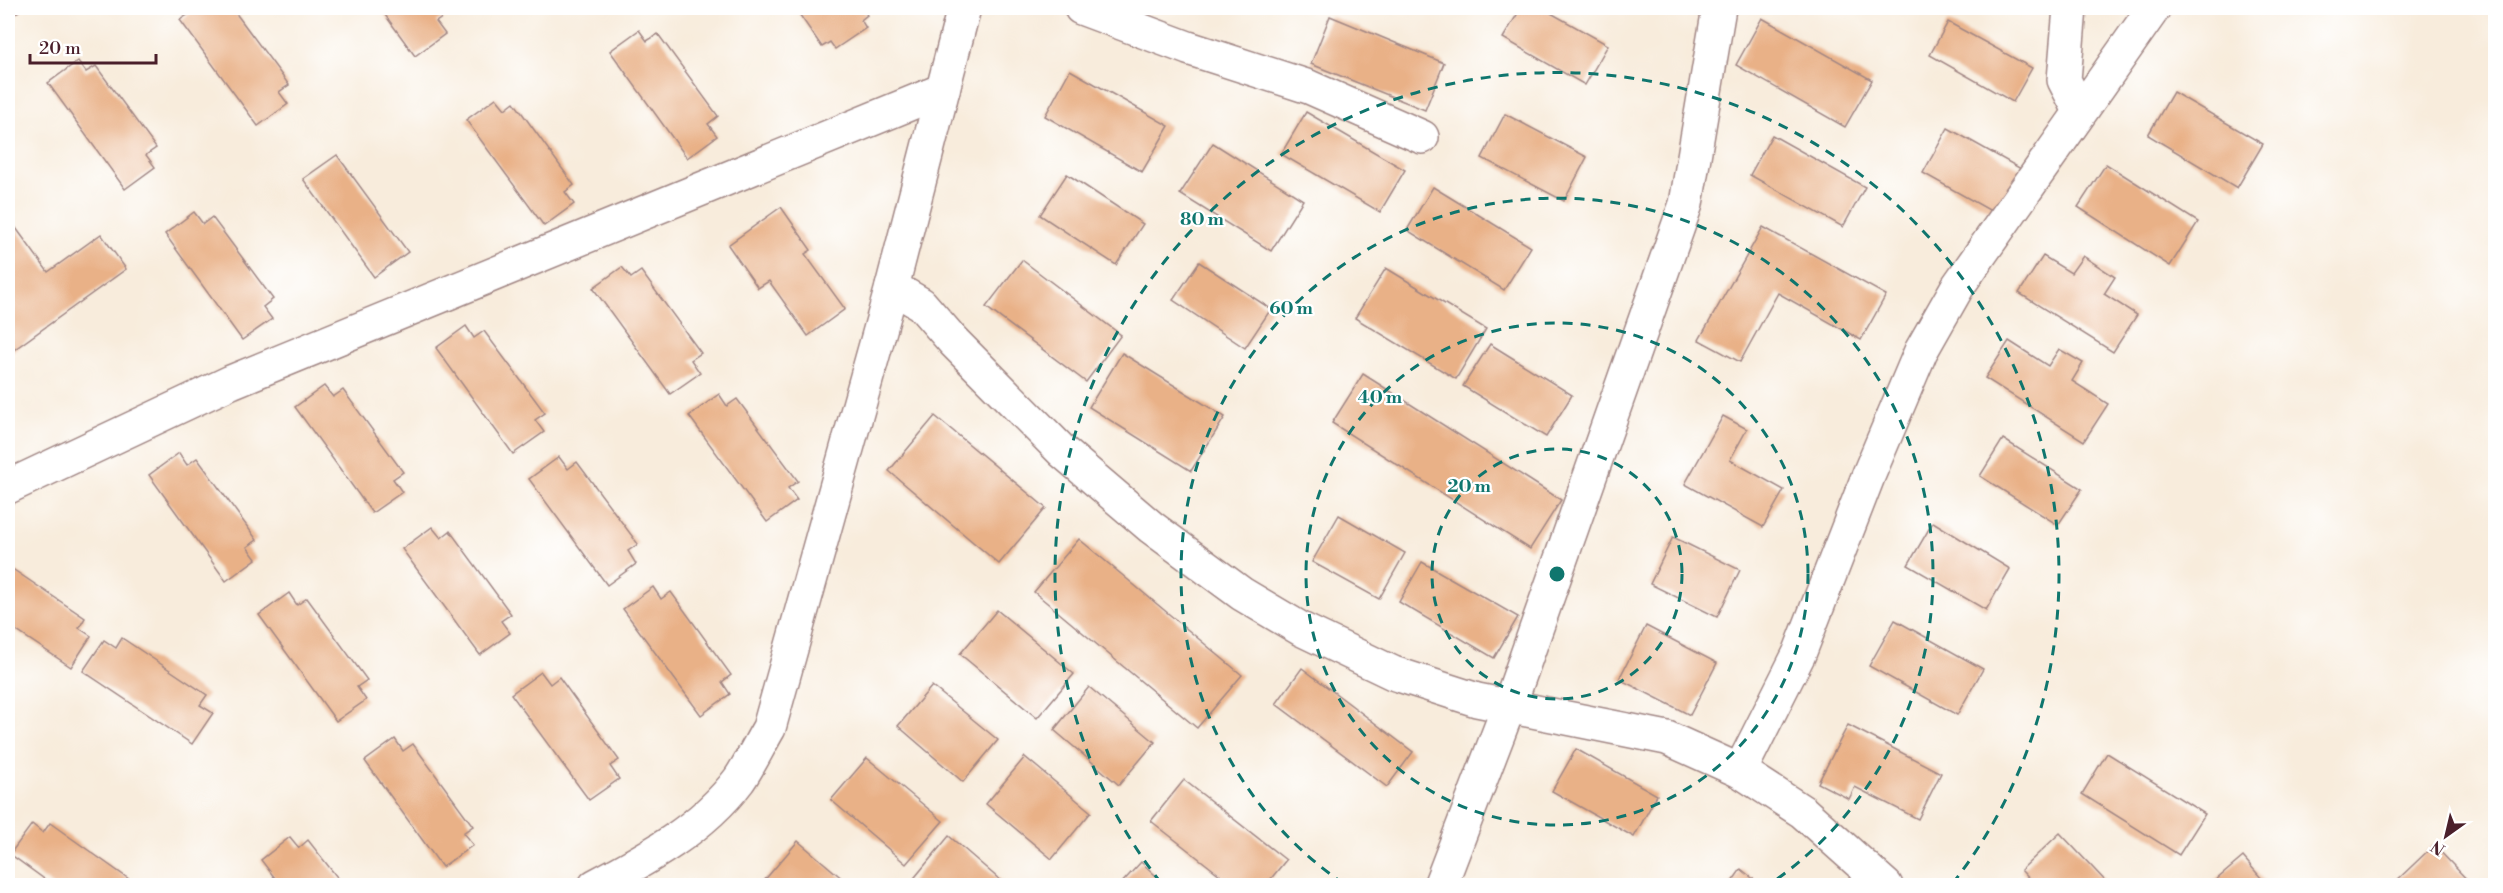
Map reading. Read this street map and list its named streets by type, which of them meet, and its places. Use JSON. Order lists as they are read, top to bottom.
{
  "scale_bar": "20 m",
  "north": "bottom left",
  "rings": [
    "80 m",
    "60 m",
    "40 m",
    "20 m"
  ]
}
